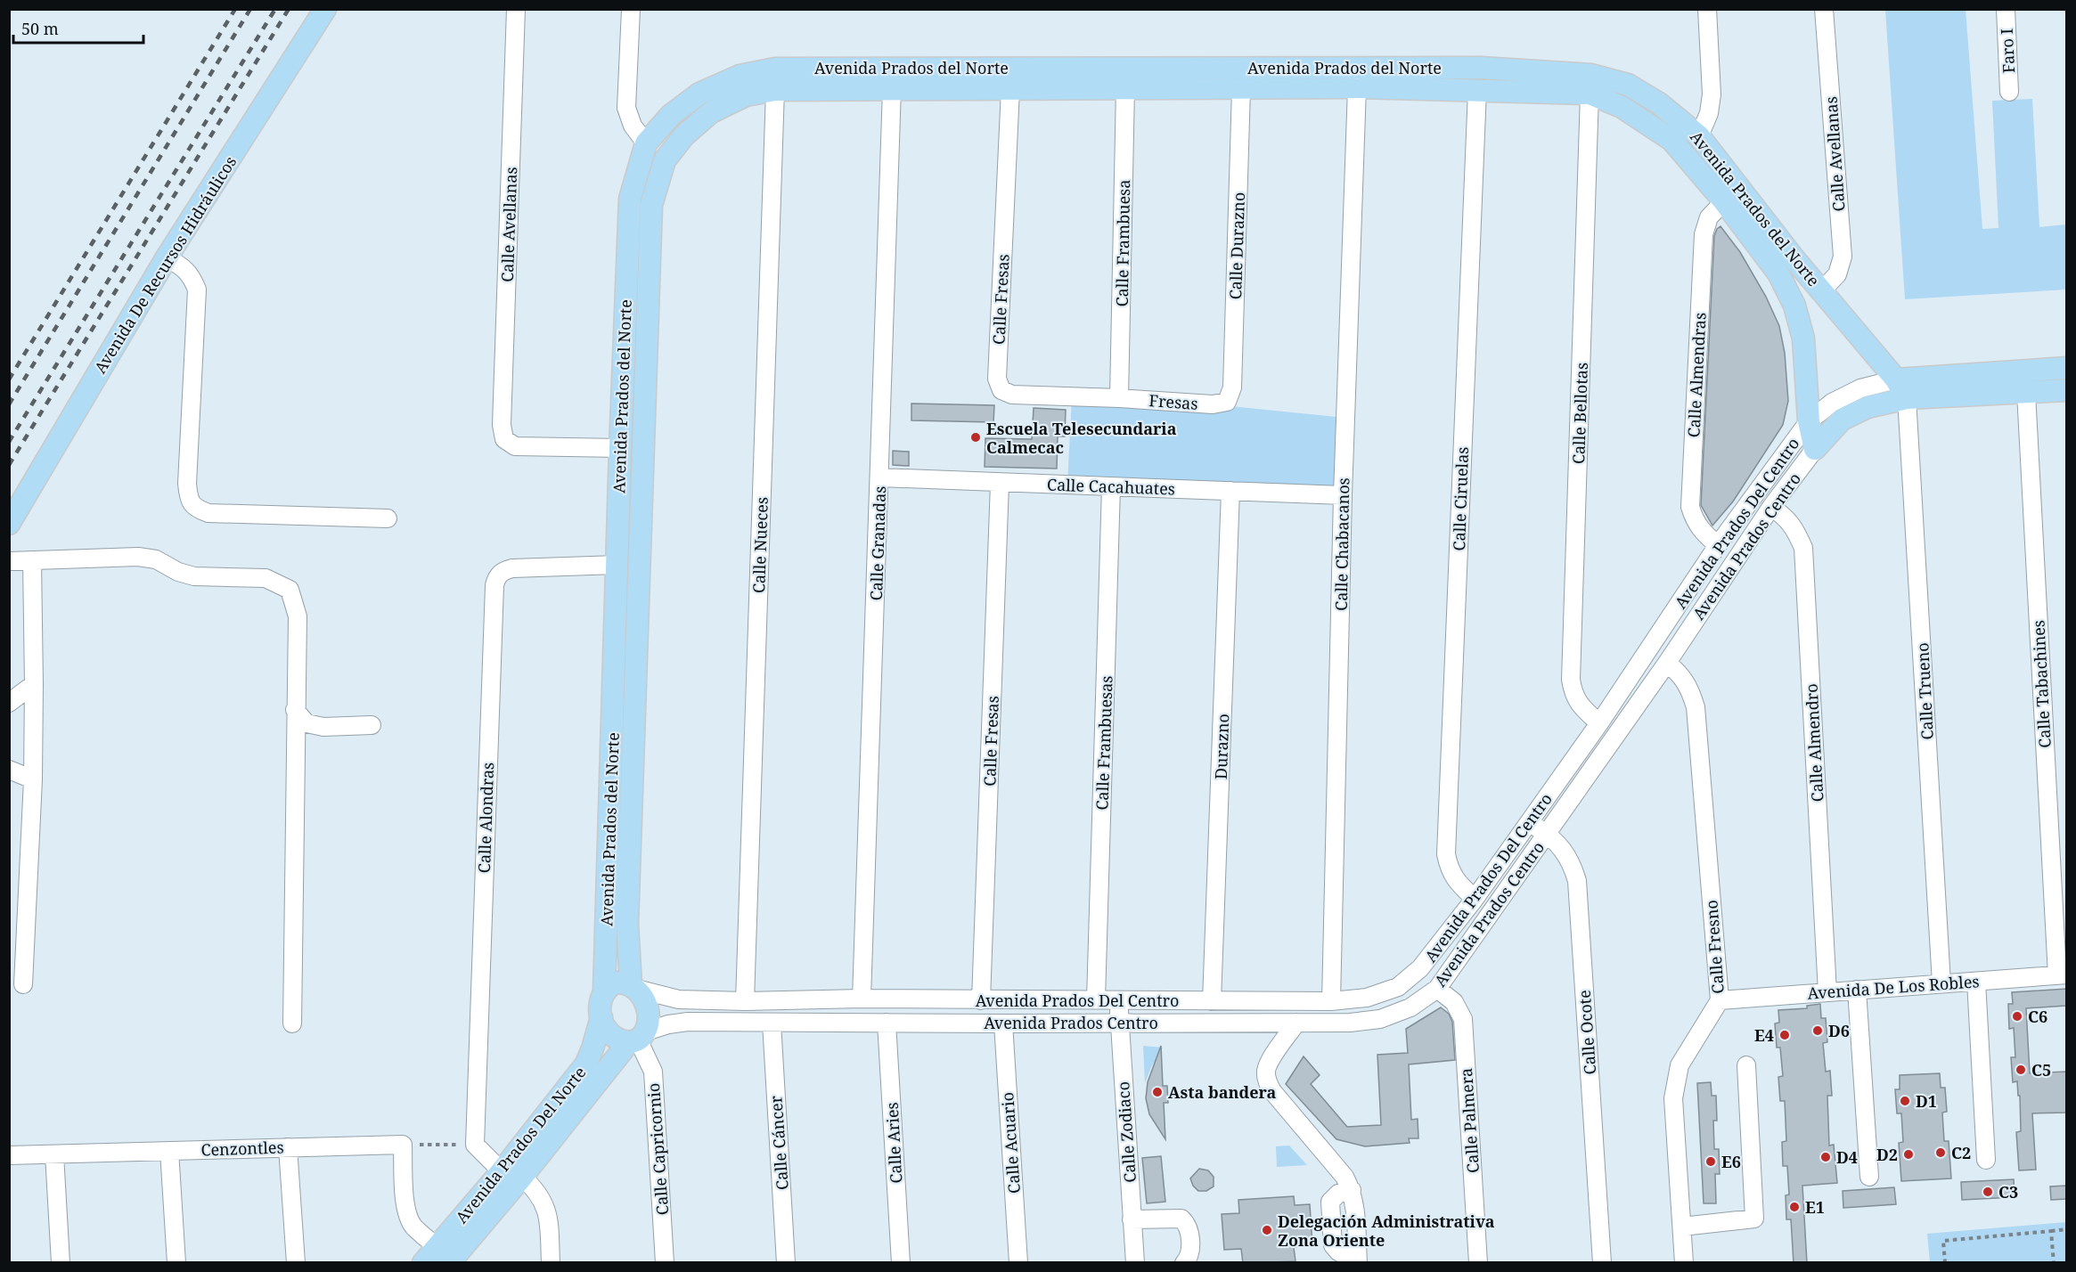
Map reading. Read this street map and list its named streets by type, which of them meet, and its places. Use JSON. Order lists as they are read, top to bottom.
{
  "streets": {
    "main road": [
      "Avenida Prados del Norte",
      "Avenida De Recursos Hidráulicos",
      "Avenida Prados Del Centro",
      "Avenida Prados Centro",
      "Avenida Prados Del Norte"
    ],
    "street": [
      "Faro I",
      "Calle Avellanas",
      "Calle Frambuesa",
      "Calle Durazno",
      "Calle Fresas",
      "Calle Almendras",
      "Fresas",
      "Calle Bellotas",
      "Calle Cacahuates",
      "Calle Ciruelas",
      "Calle Granadas",
      "Calle Chabacanos",
      "Calle Nueces",
      "Calle Tabachines",
      "Calle Trueno",
      "Calle Frambuesas",
      "Calle Almendro",
      "Durazno",
      "Calle Alondras",
      "Calle Fresno",
      "Avenida De Los Robles",
      "Calle Ocote",
      "Calle Palmera",
      "Calle Zodiaco",
      "Calle Cáncer",
      "Calle Aries",
      "Calle Acuario",
      "Cenzontles",
      "Calle Capricornio"
    ]
  },
  "crossings": [
    ["Avenida Prados del Norte", "Calle Avellanas"],
    ["Avenida Prados del Norte", "Calle Frambuesa"],
    ["Avenida Prados del Norte", "Calle Durazno"],
    ["Avenida Prados del Norte", "Calle Fresas"],
    ["Avenida Prados del Norte", "Calle Almendras"],
    ["Avenida Prados del Norte", "Calle Bellotas"],
    ["Avenida Prados del Norte", "Calle Ciruelas"],
    ["Avenida Prados del Norte", "Avenida Prados Del Centro"],
    ["Avenida Prados del Norte", "Calle Granadas"],
    ["Avenida Prados del Norte", "Calle Chabacanos"],
    ["Avenida Prados del Norte", "Calle Nueces"],
    ["Avenida Prados del Norte", "Avenida Prados Centro"],
    ["Avenida Prados del Norte", "Calle Trueno"],
    ["Avenida Prados del Norte", "Calle Alondras"],
    ["Avenida Prados del Norte", "Avenida Prados Del Norte"],
    ["Avenida Prados del Norte", "Calle Capricornio"],
    ["Calle Frambuesa", "Calle Fresas"],
    ["Calle Frambuesa", "Fresas"],
    ["Calle Durazno", "Fresas"],
    ["Calle Fresas", "Fresas"],
    ["Calle Fresas", "Calle Cacahuates"],
    ["Calle Fresas", "Avenida Prados Del Centro"],
    ["Calle Almendras", "Avenida Prados Del Centro"],
    ["Calle Bellotas", "Avenida Prados Del Centro"],
    ["Calle Cacahuates", "Calle Granadas"],
    ["Calle Cacahuates", "Calle Chabacanos"],
    ["Calle Cacahuates", "Calle Frambuesas"],
    ["Calle Cacahuates", "Durazno"],
    ["Calle Ciruelas", "Avenida Prados Del Centro"],
    ["Avenida Prados Del Centro", "Calle Granadas"],
    ["Avenida Prados Del Centro", "Calle Chabacanos"],
    ["Avenida Prados Del Centro", "Calle Nueces"],
    ["Avenida Prados Del Centro", "Avenida Prados Centro"],
    ["Avenida Prados Del Centro", "Calle Frambuesas"],
    ["Avenida Prados Del Centro", "Durazno"],
    ["Avenida Prados Del Centro", "Calle Ocote"],
    ["Avenida Prados Del Centro", "Calle Zodiaco"],
    ["Avenida Prados Del Centro", "Avenida Prados Del Norte"],
    ["Avenida Prados Del Centro", "Calle Capricornio"],
    ["Avenida Prados Centro", "Calle Trueno"],
    ["Avenida Prados Centro", "Calle Almendro"],
    ["Avenida Prados Centro", "Calle Fresno"],
    ["Avenida Prados Centro", "Calle Ocote"],
    ["Avenida Prados Centro", "Calle Palmera"],
    ["Avenida Prados Centro", "Calle Zodiaco"],
    ["Avenida Prados Centro", "Calle Cáncer"],
    ["Avenida Prados Centro", "Calle Aries"],
    ["Avenida Prados Centro", "Calle Acuario"],
    ["Avenida Prados Centro", "Avenida Prados Del Norte"],
    ["Avenida Prados Centro", "Calle Capricornio"],
    ["Calle Tabachines", "Avenida De Los Robles"],
    ["Calle Trueno", "Avenida De Los Robles"],
    ["Calle Almendro", "Avenida De Los Robles"],
    ["Calle Fresno", "Avenida De Los Robles"],
    ["Avenida Prados Del Norte", "Calle Capricornio"]
  ],
  "places": [
    "Escuela Telesecundaria Calmecac",
    "C6",
    "D6",
    "E4",
    "C5",
    "Asta bandera",
    "D1",
    "C2",
    "D2",
    "D4",
    "E6",
    "C3",
    "E1",
    "Delegación Administrativa Zona Oriente"
  ],
  "scale_bar": "50 m"
}
